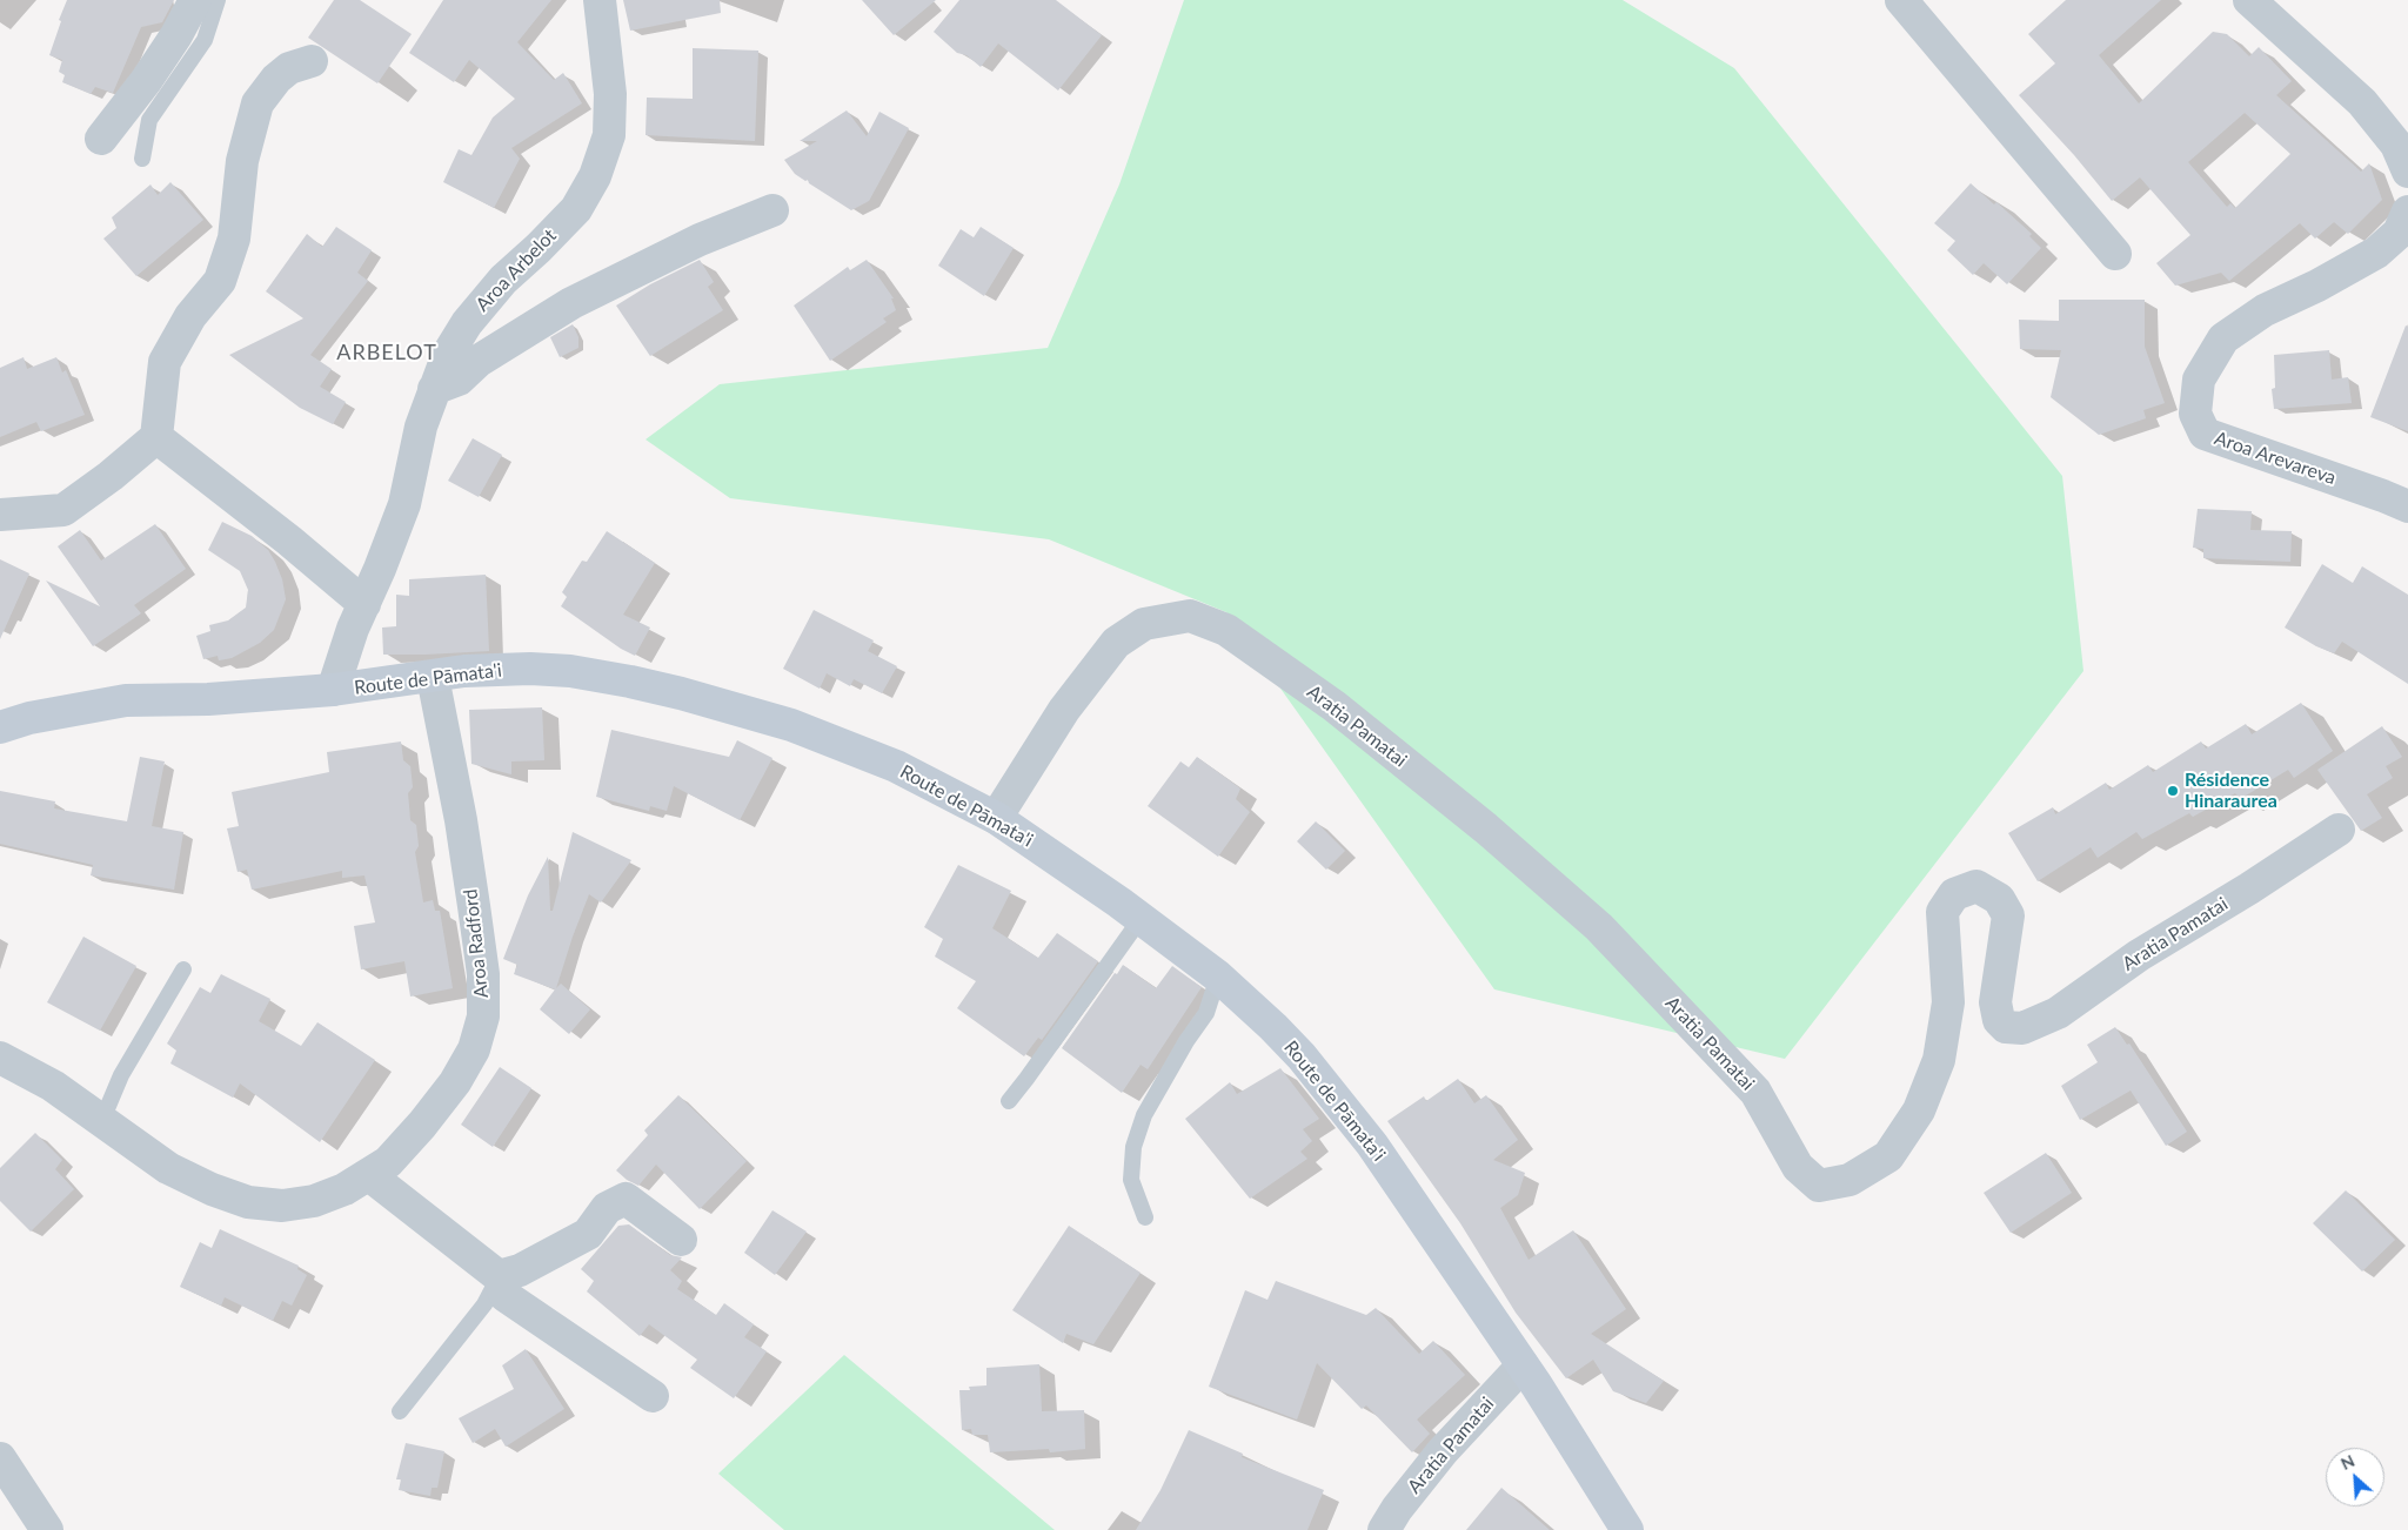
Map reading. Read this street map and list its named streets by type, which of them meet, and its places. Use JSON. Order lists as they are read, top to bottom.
{
  "streets": {
    "main road": ["Route de Pāmata'i"],
    "street": [
      "Aroa Arbelot",
      "Aroa Arevareva",
      "Aratia Pamatai",
      "Aroa Radford"
    ]
  },
  "crossings": [
    ["Aroa Arbelot", "Route de Pāmata'i"],
    ["Route de Pāmata'i", "Aratia Pamatai"],
    ["Route de Pāmata'i", "Aroa Radford"]
  ],
  "districts": ["ARBELOT"],
  "places": ["Résidence Hinaraurea"],
  "north": "top left"
}
